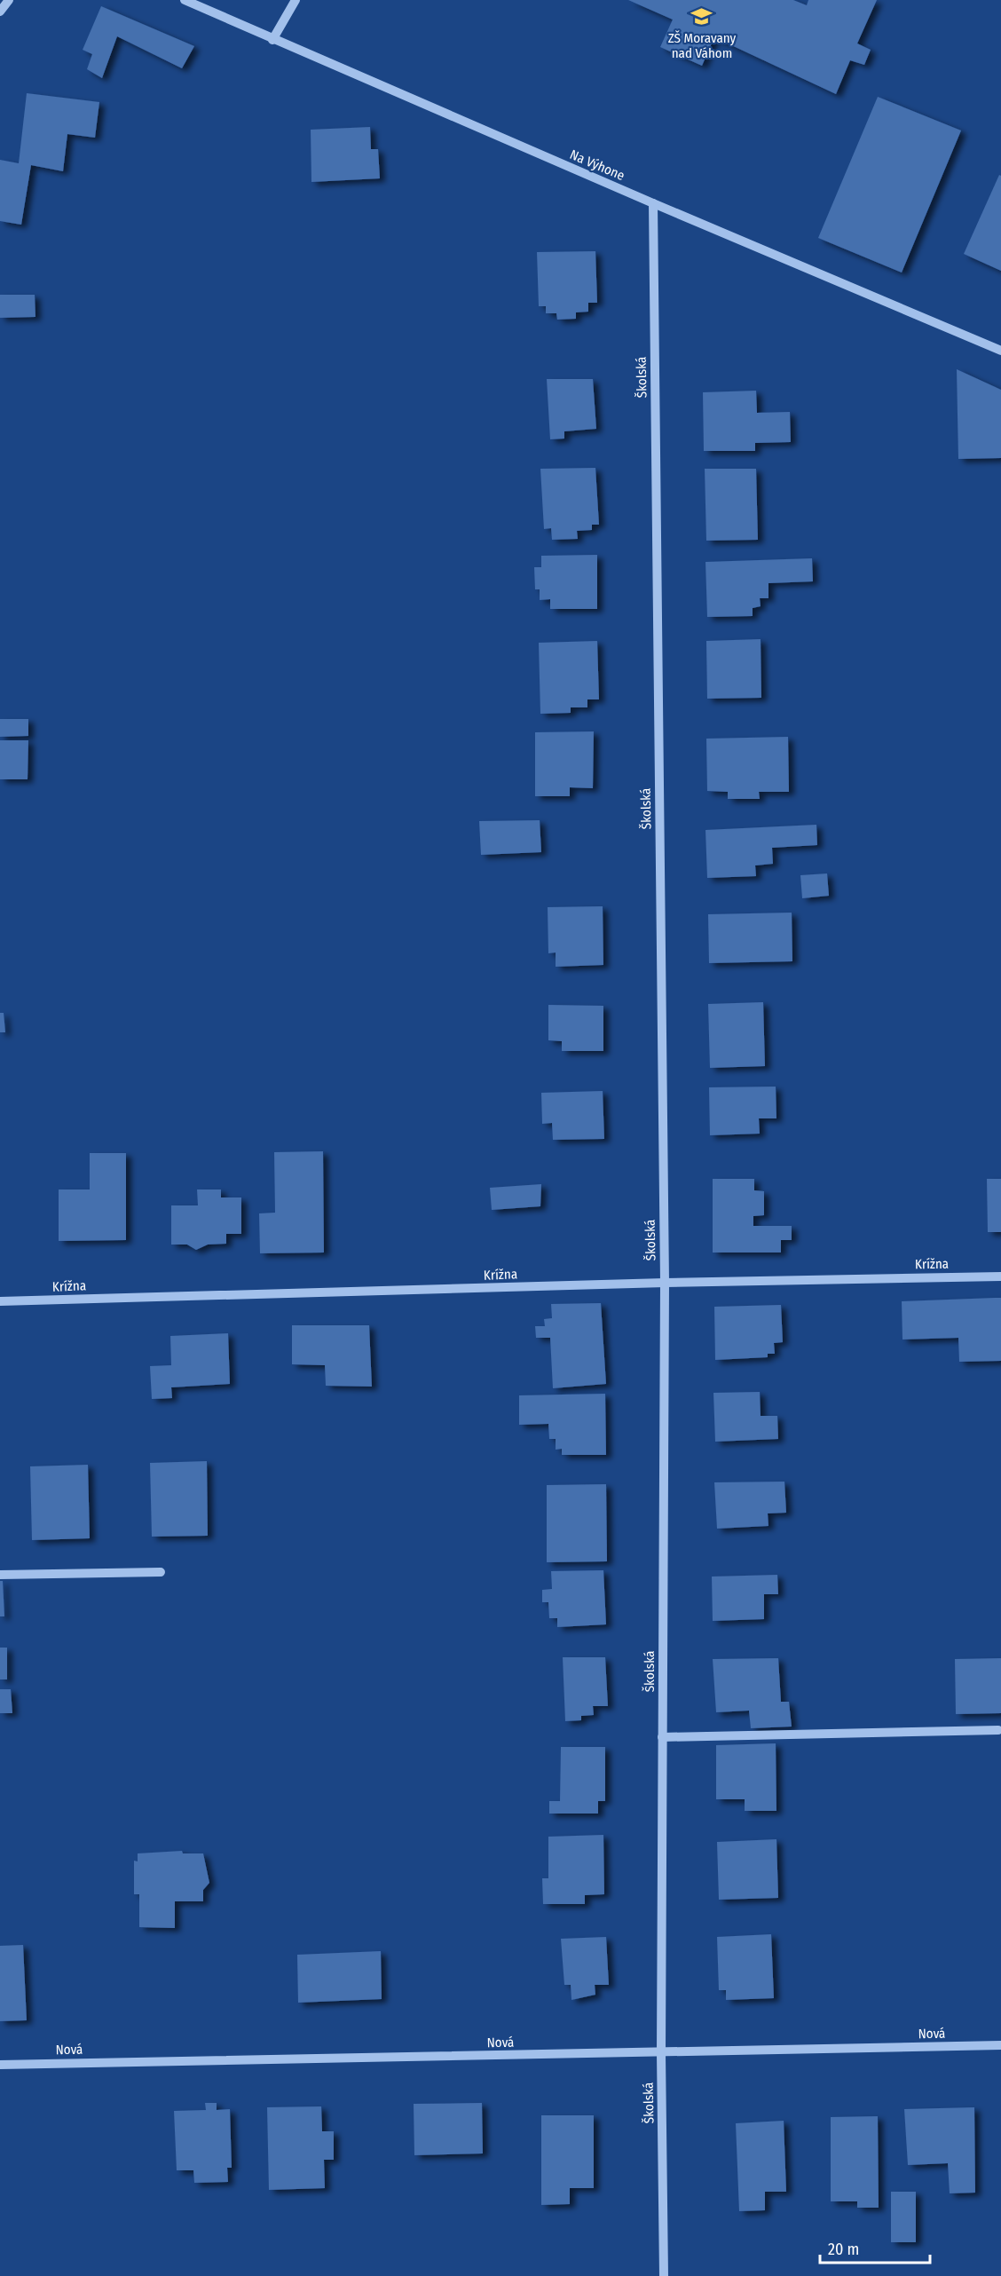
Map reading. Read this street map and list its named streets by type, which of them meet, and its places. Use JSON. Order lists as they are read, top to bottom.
{
  "streets": {
    "street": [
      "Na Výhone",
      "Školská",
      "Krížna",
      "Nová"
    ]
  },
  "crossings": [
    ["Na Výhone", "Školská"],
    ["Školská", "Krížna"],
    ["Školská", "Nová"]
  ],
  "places": {
    "school or university": ["ZŠ Moravany nad Váhom"]
  },
  "scale_bar": "20 m"
}
